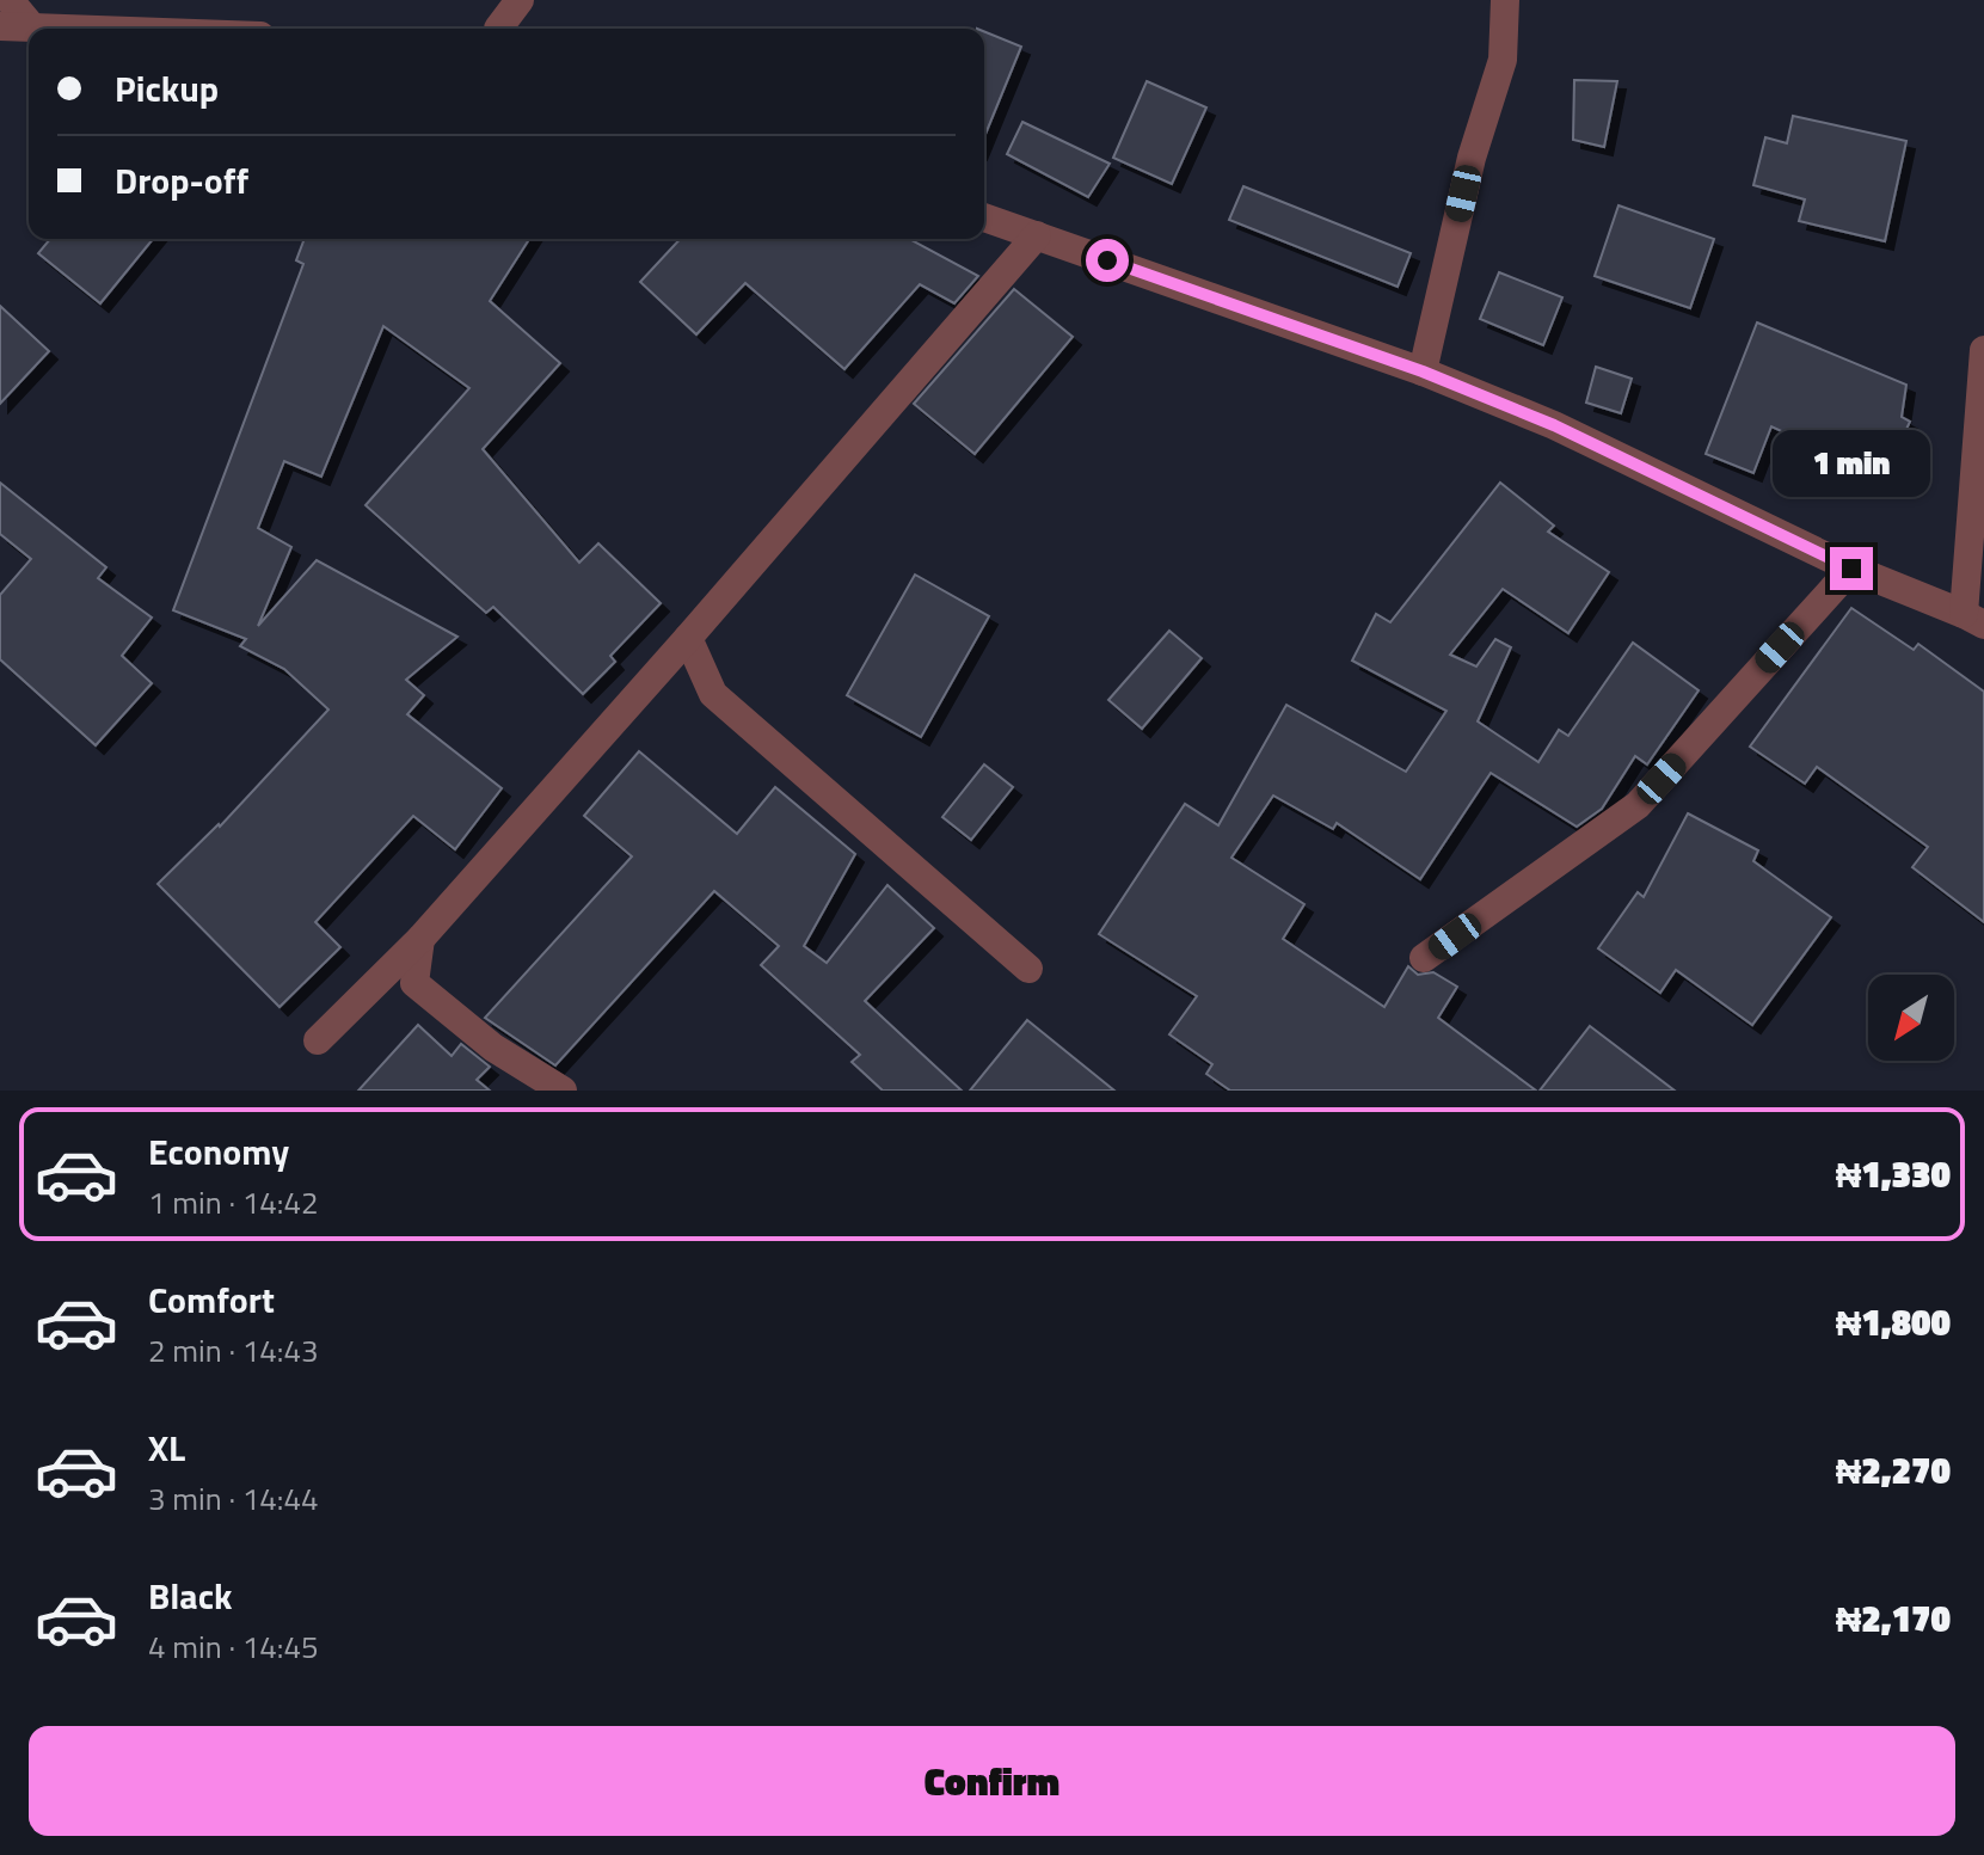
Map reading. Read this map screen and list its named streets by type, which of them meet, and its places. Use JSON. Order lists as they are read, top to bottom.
{
  "north": "bottom left",
  "page": {
    "banner": ["Pickup", "Drop-off"],
    "bubble": "1 min",
    "list": [
      {
        "name": "Economy",
        "note": "1 min · 14:42",
        "value": "₦1,330"
      },
      {
        "name": "Comfort",
        "note": "2 min · 14:43",
        "value": "₦1,800"
      },
      {
        "name": "XL",
        "note": "3 min · 14:44",
        "value": "₦2,270"
      },
      {
        "name": "Black",
        "note": "4 min · 14:45",
        "value": "₦2,170"
      }
    ],
    "buttons": "Confirm"
  }
}
